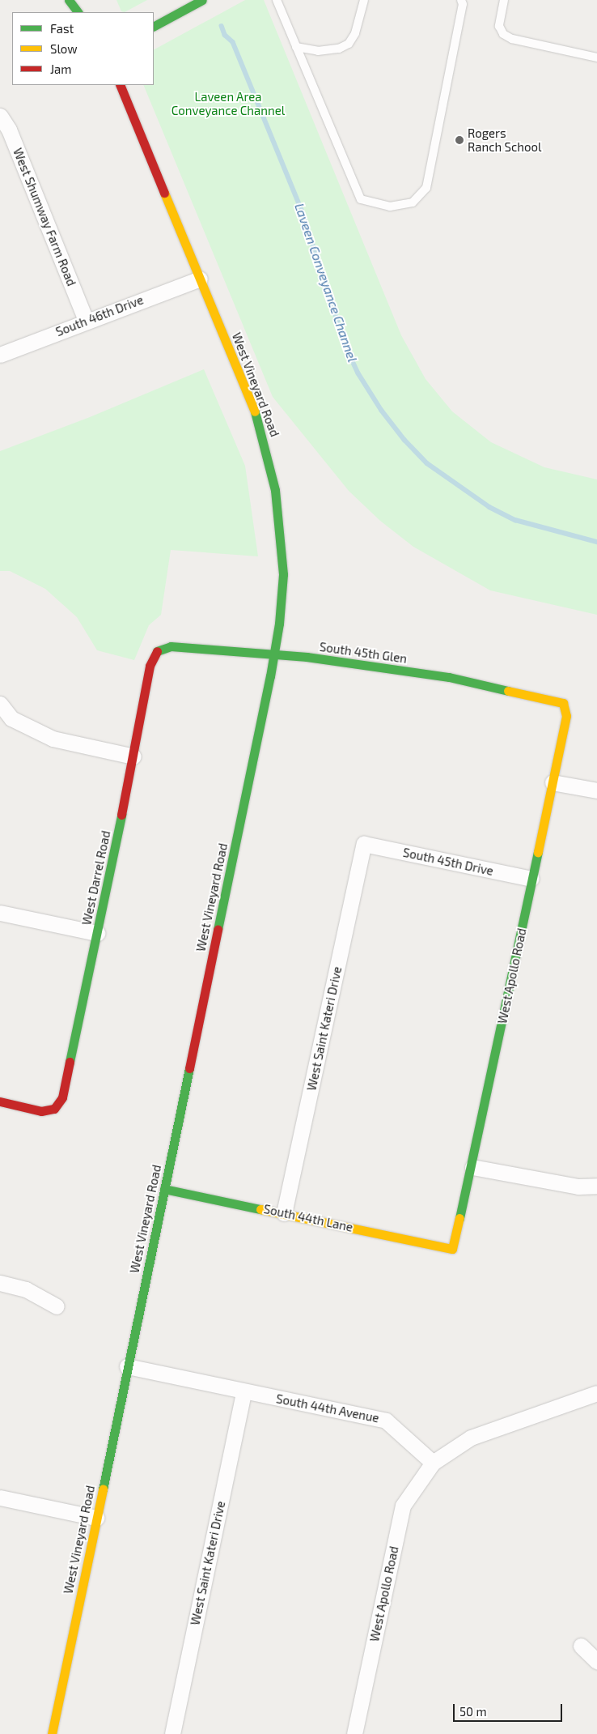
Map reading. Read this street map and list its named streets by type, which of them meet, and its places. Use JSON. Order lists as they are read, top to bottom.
{
  "streets": {
    "street": [
      "West Shumway Farm Road",
      "South 46th Drive",
      "West Vineyard Road",
      "South 45th Glen",
      "South 45th Drive",
      "West Darrel Road",
      "West Apollo Road",
      "West Saint Kateri Drive",
      "South 44th Lane",
      "South 44th Avenue"
    ]
  },
  "crossings": [
    ["West Shumway Farm Road", "South 46th Drive"],
    ["South 46th Drive", "West Vineyard Road"],
    ["West Vineyard Road", "South 45th Glen"],
    ["West Vineyard Road", "South 44th Lane"],
    ["West Vineyard Road", "South 44th Avenue"],
    ["South 45th Glen", "West Darrel Road"],
    ["South 45th Glen", "West Apollo Road"],
    ["South 45th Drive", "West Apollo Road"],
    ["South 45th Drive", "West Saint Kateri Drive"],
    ["West Apollo Road", "South 44th Lane"],
    ["West Apollo Road", "South 44th Avenue"],
    ["West Saint Kateri Drive", "South 44th Lane"],
    ["West Saint Kateri Drive", "South 44th Avenue"]
  ],
  "water": ["Laveen Conveyance Channel"],
  "parks": ["Laveen Area Conveyance Channel"],
  "places": ["Rogers Ranch School"],
  "legend": ["Fast", "Slow", "Jam"],
  "scale_bar": "50 m"
}
